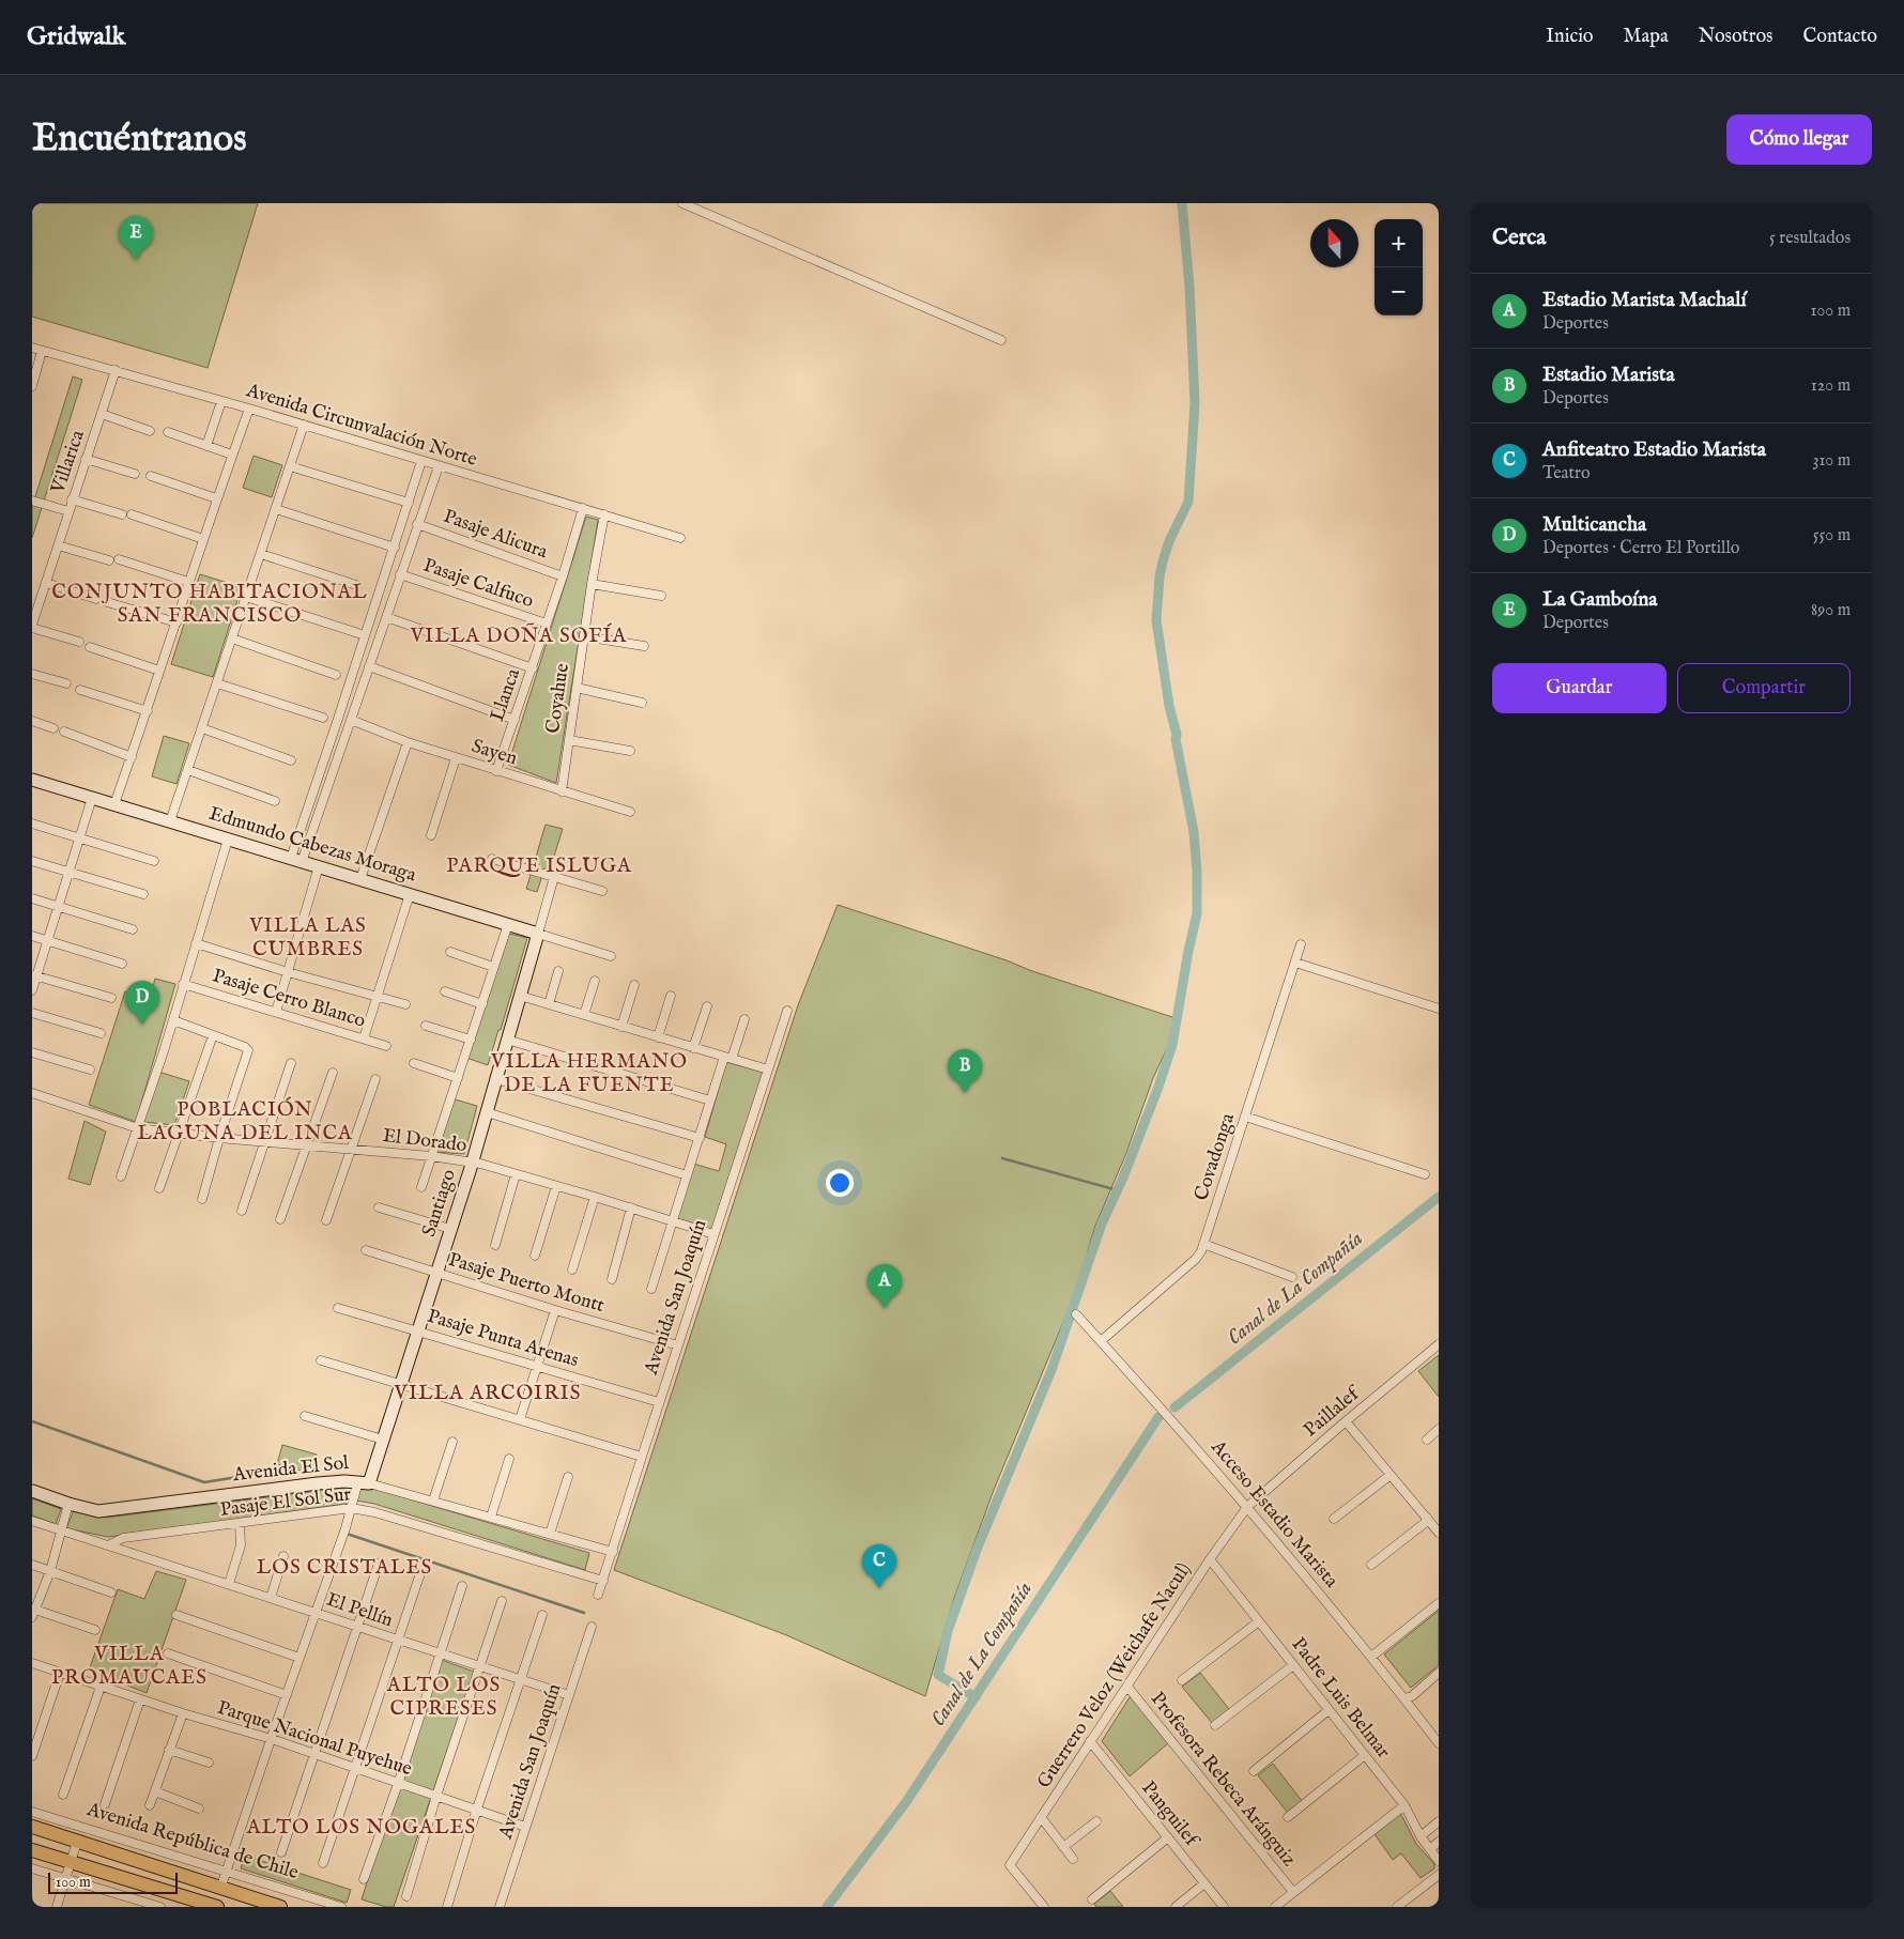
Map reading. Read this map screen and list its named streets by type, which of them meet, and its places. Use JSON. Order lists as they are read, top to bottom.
{
  "streets": {
    "main road": ["Avenida República de Chile"],
    "street": [
      "Avenida Circunvalación Norte",
      "Villarica",
      "Pasaje Alicura",
      "Pasaje Calfuco",
      "Llanca",
      "Coyahue",
      "Sayen",
      "Edmundo Cabezas Moraga",
      "Pasaje Cerro Blanco",
      "El Dorado",
      "Covadonga",
      "Santiago",
      "Pasaje Puerto Montt",
      "Avenida San Joaquín",
      "Pasaje Punta Arenas",
      "Paillalef",
      "Avenida El Sol",
      "Pasaje El Sol Sur",
      "Acceso Estadio Marista",
      "El Pellín",
      "Guerrero Veloz (Weichafe Nacul)",
      "Padre Luis Belmar",
      "Parque Nacional Puyehue",
      "Profesora Rebeca Aránguiz",
      "Panguilef"
    ]
  },
  "crossings": [
    ["Avenida Circunvalación Norte", "Villarica"],
    ["Avenida Circunvalación Norte", "Llanca"],
    ["Avenida Circunvalación Norte", "Coyahue"],
    ["Pasaje Alicura", "Llanca"],
    ["Pasaje Calfuco", "Llanca"],
    ["Llanca", "Sayen"],
    ["Coyahue", "Sayen"],
    ["Edmundo Cabezas Moraga", "Santiago"],
    ["El Dorado", "Santiago"],
    ["El Dorado", "Avenida San Joaquín"],
    ["Covadonga", "Acceso Estadio Marista"],
    ["Santiago", "Pasaje Puerto Montt"],
    ["Santiago", "Pasaje Punta Arenas"],
    ["Santiago", "Avenida El Sol"],
    ["Pasaje Puerto Montt", "Avenida San Joaquín"],
    ["Avenida San Joaquín", "Pasaje Punta Arenas"],
    ["Avenida San Joaquín", "Avenida El Sol"],
    ["Avenida San Joaquín", "Pasaje El Sol Sur"],
    ["Avenida San Joaquín", "El Pellín"],
    ["Avenida San Joaquín", "Parque Nacional Puyehue"],
    ["Paillalef", "Acceso Estadio Marista"],
    ["Paillalef", "Guerrero Veloz (Weichafe Nacul)"],
    ["Pasaje El Sol Sur", "El Pellín"],
    ["Acceso Estadio Marista", "Guerrero Veloz (Weichafe Nacul)"],
    ["Guerrero Veloz (Weichafe Nacul)", "Padre Luis Belmar"],
    ["Guerrero Veloz (Weichafe Nacul)", "Profesora Rebeca Aránguiz"],
    ["Guerrero Veloz (Weichafe Nacul)", "Panguilef"]
  ],
  "districts": [
    "CONJUNTO HABITACIONAL SAN FRANCISCO",
    "VILLA DOÑA SOFÍA",
    "PARQUE ISLUGA",
    "VILLA LAS CUMBRES",
    "VILLA HERMANO DE LA FUENTE",
    "POBLACIÓN LAGUNA DEL INCA",
    "VILLA ARCOIRIS",
    "LOS CRISTALES",
    "VILLA PROMAUCAES",
    "ALTO LOS CIPRESES",
    "ALTO LOS NOGALES"
  ],
  "water": ["Canal de La Compañía"],
  "scale_bar": "100 m",
  "north": "top",
  "page": {
    "header": "Gridwalk",
    "nav": [
      "Inicio",
      "Mapa",
      "Nosotros",
      "Contacto"
    ],
    "buttons": [
      "Cómo llegar",
      ["Guardar", "Compartir"]
    ],
    "title": "Encuéntranos",
    "heading": ["Cerca", "5 resultados"],
    "pins": [
      "E",
      "D",
      "B",
      "A",
      "C"
    ],
    "map_buttons": ["+", "−"],
    "list": [
      {
        "mark": "A",
        "name": "Estadio Marista Machalí",
        "note": "Deportes",
        "value": "100 m"
      },
      {
        "mark": "B",
        "name": "Estadio Marista",
        "note": "Deportes",
        "value": "120 m"
      },
      {
        "mark": "C",
        "name": "Anfiteatro Estadio Marista",
        "note": "Teatro",
        "value": "310 m"
      },
      {
        "mark": "D",
        "name": "Multicancha",
        "note": "Deportes · Cerro El Portillo",
        "value": "550 m"
      },
      {
        "mark": "E",
        "name": "La Gamboína",
        "note": "Deportes",
        "value": "890 m"
      }
    ],
    "scale": "100 m"
  }
}
